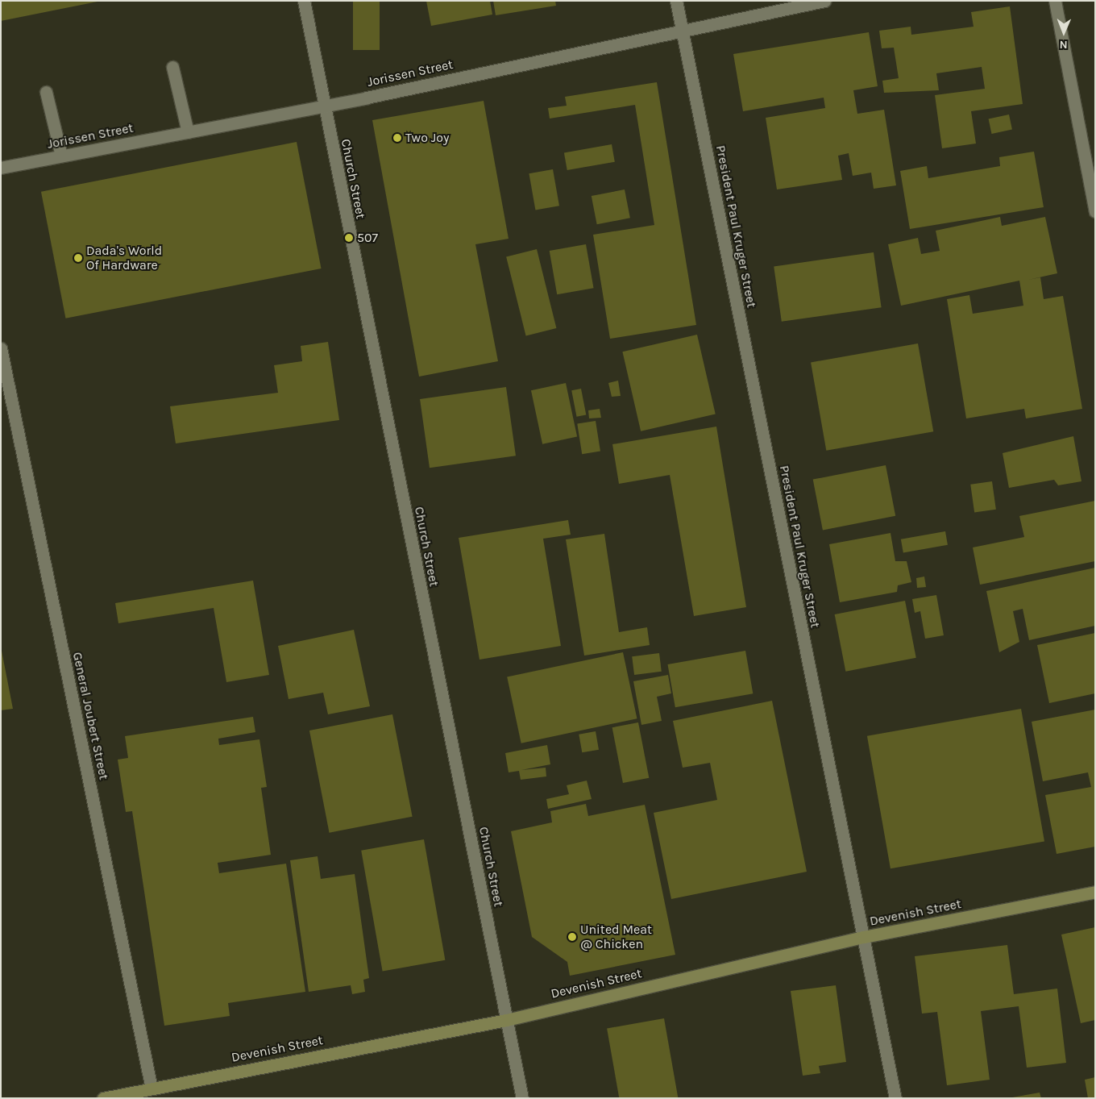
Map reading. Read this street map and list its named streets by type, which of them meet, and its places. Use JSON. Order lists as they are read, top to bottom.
{
  "streets": {
    "main road": ["Devenish Street"],
    "street": [
      "Jorissen Street",
      "Church Street",
      "President Paul Kruger Street",
      "General Joubert Street"
    ]
  },
  "crossings": [
    ["Jorissen Street", "Church Street"],
    ["Jorissen Street", "President Paul Kruger Street"],
    ["Church Street", "Devenish Street"],
    ["President Paul Kruger Street", "Devenish Street"],
    ["General Joubert Street", "Devenish Street"]
  ],
  "places": [
    "Two Joy",
    "507",
    "Dada's World Of Hardware",
    "United Meat @ Chicken"
  ],
  "north": "bottom"
}
